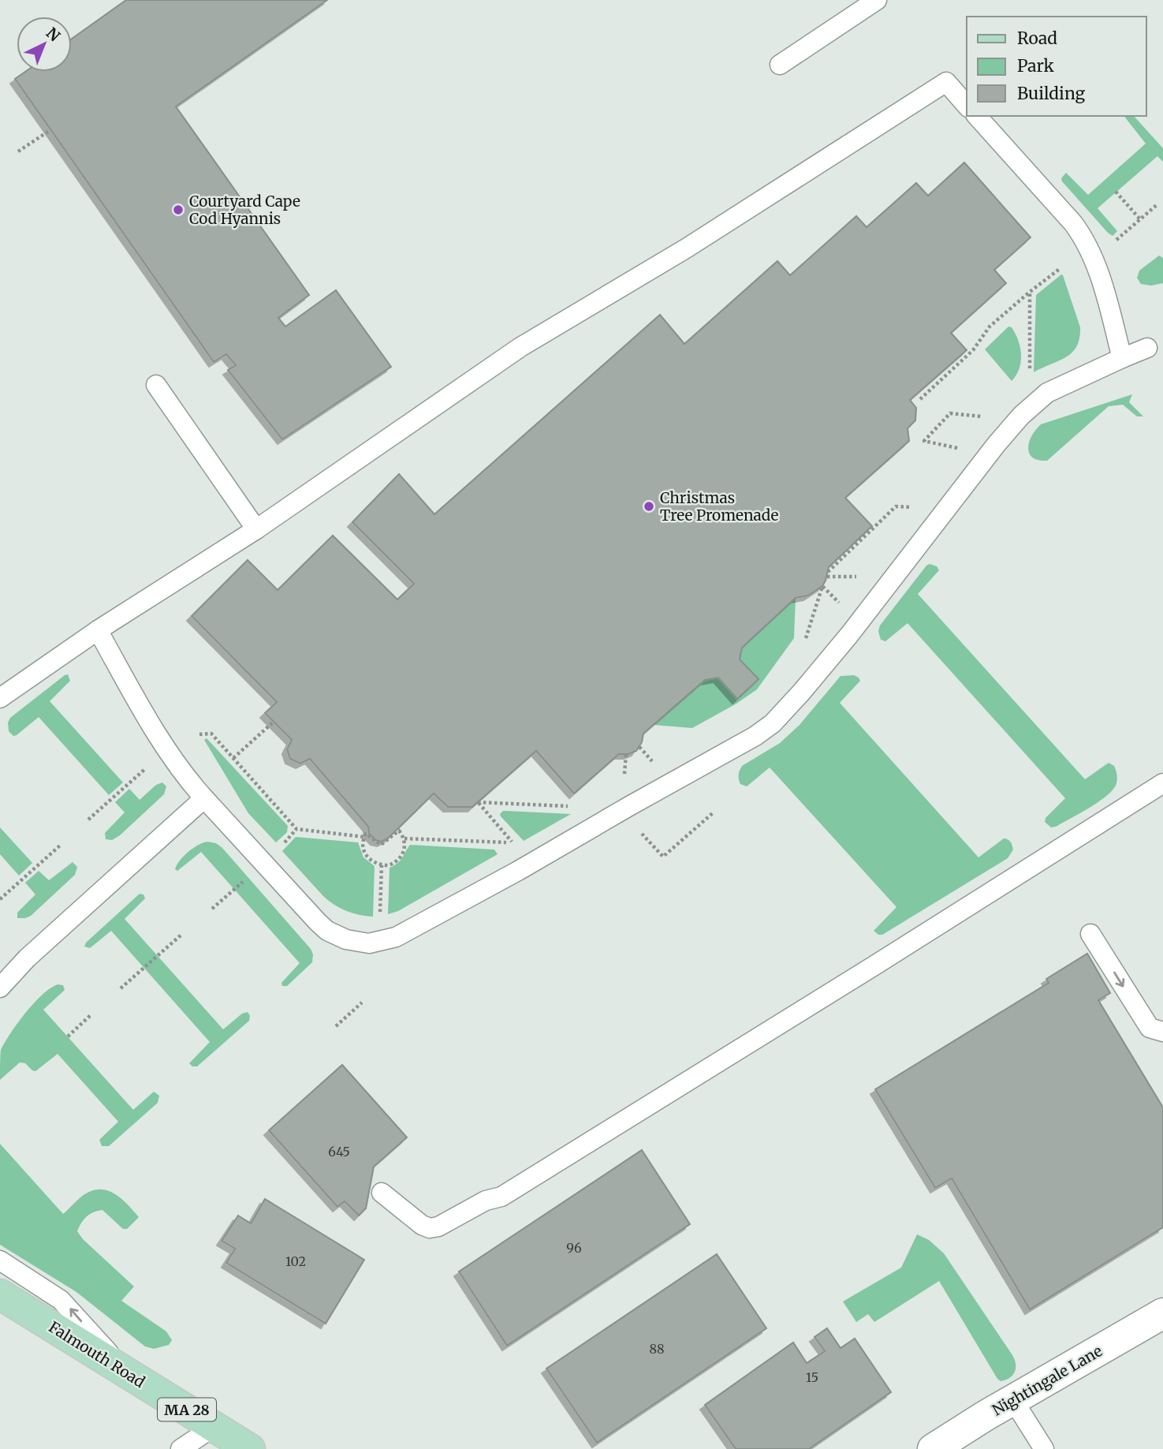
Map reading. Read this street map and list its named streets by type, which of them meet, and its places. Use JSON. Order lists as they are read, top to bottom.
{
  "streets": {
    "main road": ["Falmouth Road", "MA 28"],
    "street": ["Nightingale Lane"]
  },
  "places": ["Courtyard Cape Cod Hyannis", "Christmas Tree Promenade"],
  "house_numbers": [
    "645",
    "96",
    "102",
    "88",
    "15"
  ],
  "legend": ["Road", "Park", "Building"],
  "north": "top right"
}
